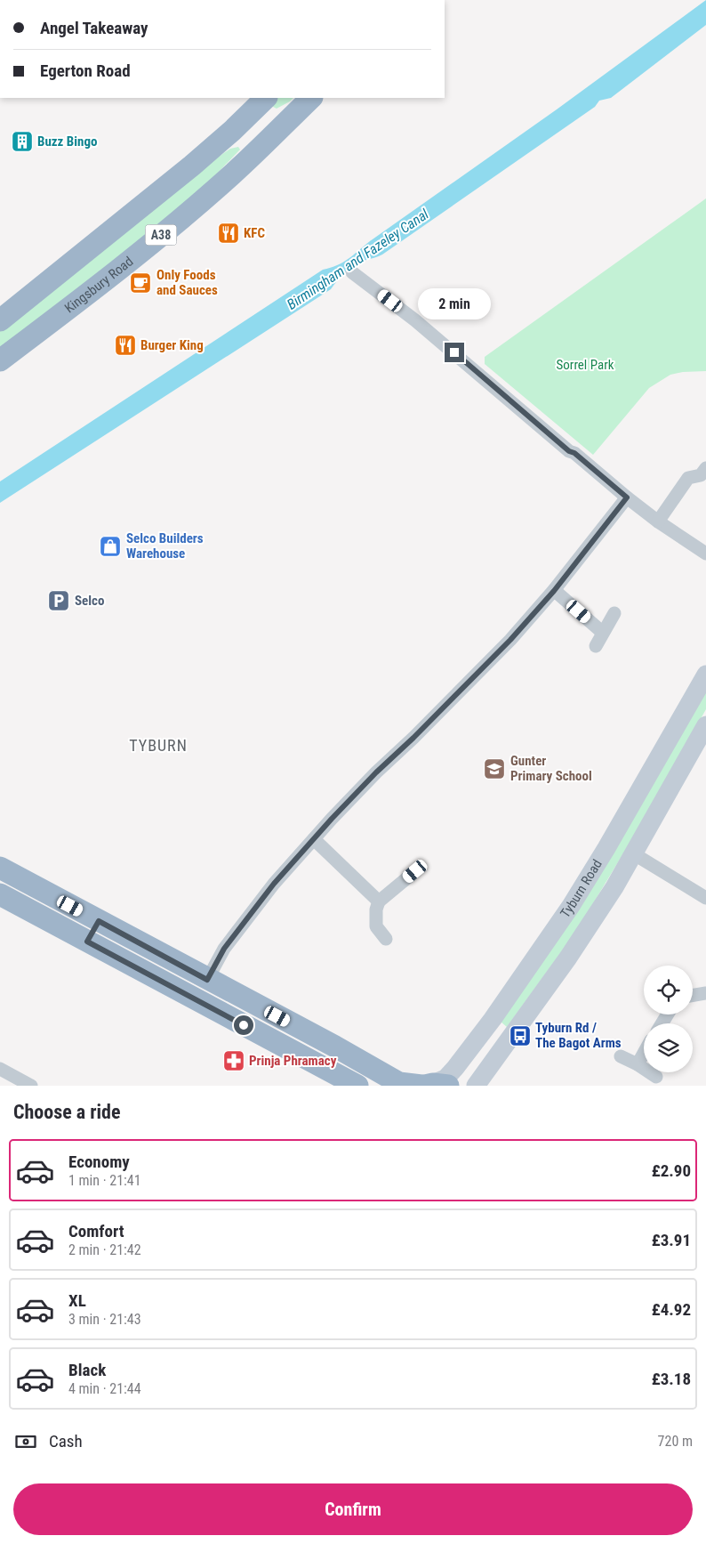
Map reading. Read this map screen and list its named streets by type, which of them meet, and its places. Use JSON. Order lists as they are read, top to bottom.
{
  "streets": {
    "highway": ["A38", "Kingsbury Road"],
    "main road": ["Tyburn Road"]
  },
  "districts": ["TYBURN"],
  "water": ["Birmingham and Fazeley Canal"],
  "parks": ["Sorrel Park"],
  "places": {
    "building": ["Buzz Bingo"],
    "restaurant": ["KFC", "Burger King"],
    "cafe": ["Only Foods and Sauces"],
    "shop": ["Selco Builders Warehouse"],
    "parking": ["Selco"],
    "school or university": ["Gunter Primary School"],
    "bus stop": ["Tyburn Rd / The Bagot Arms"],
    "pharmacy": ["Prinja Phramacy"]
  },
  "page": {
    "banner": ["Angel Takeaway", "Egerton Road"],
    "bubble": "2 min",
    "heading": "Choose a ride",
    "list": [
      {
        "name": "Economy",
        "note": "1 min · 21:41",
        "value": "£2.90"
      },
      {
        "name": "Comfort",
        "note": "2 min · 21:42",
        "value": "£3.91"
      },
      {
        "name": "XL",
        "note": "3 min · 21:43",
        "value": "£4.92"
      },
      {
        "name": "Black",
        "note": "4 min · 21:44",
        "value": "£3.18"
      }
    ],
    "pay": ["Cash", "720 m"],
    "buttons": "Confirm"
  }
}
